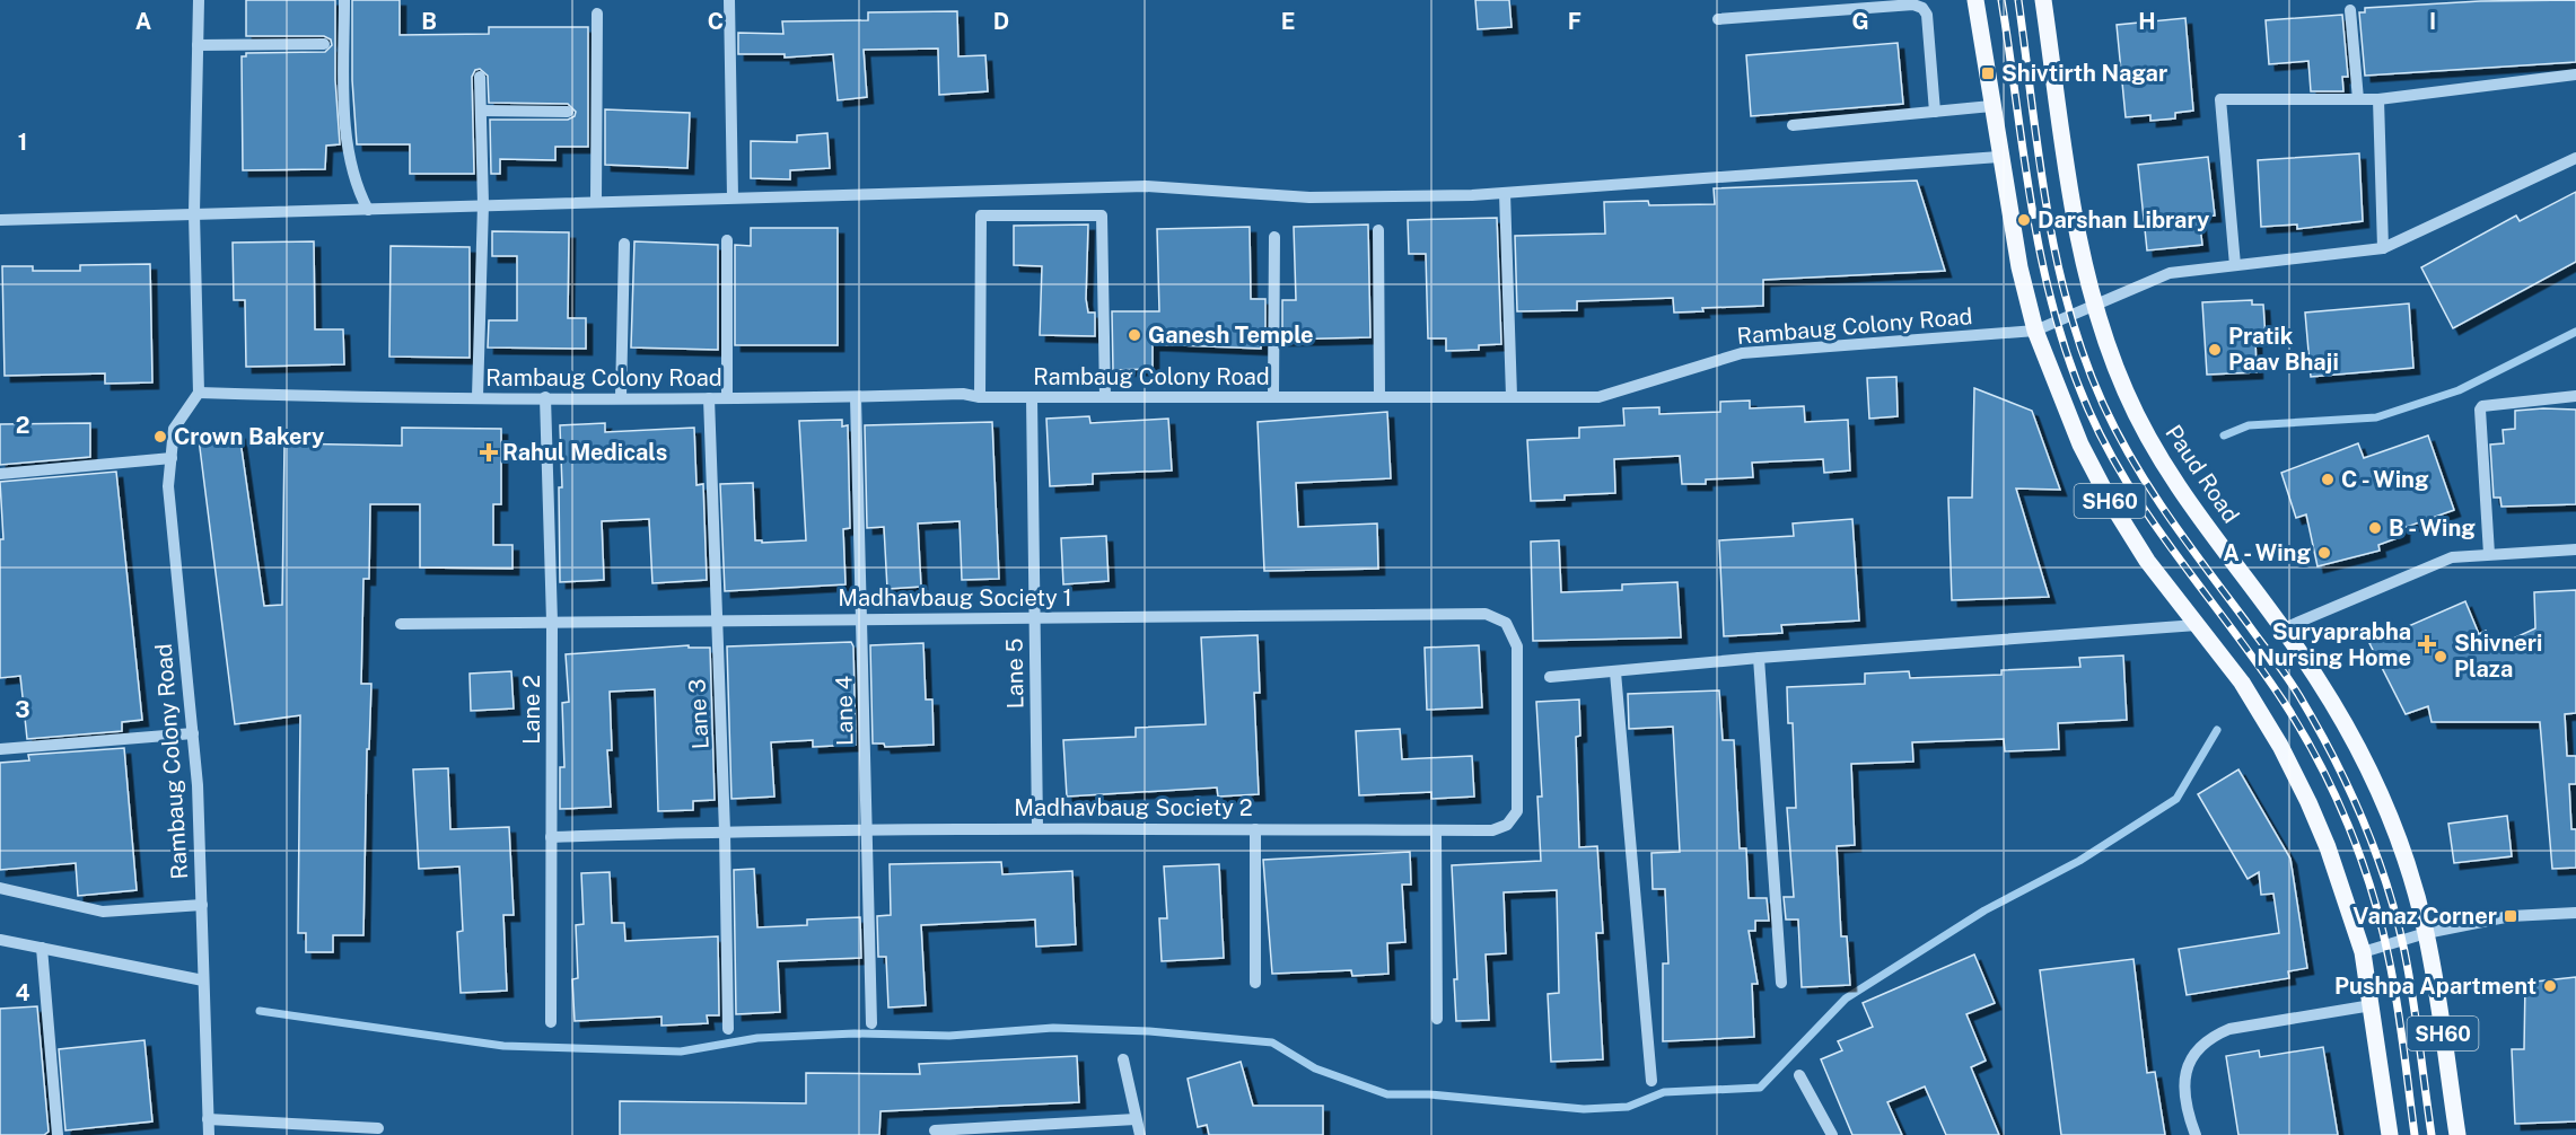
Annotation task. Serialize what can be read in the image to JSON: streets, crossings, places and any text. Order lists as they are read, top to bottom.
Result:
{
  "streets": {
    "main road": ["Paud Road", "SH60"],
    "street": [
      "Rambaug Colony Road",
      "Madhavbaug Society 1",
      "Lane 5",
      "Lane 2",
      "Lane 4",
      "Lane 3",
      "Madhavbaug Society 2"
    ]
  },
  "crossings": [
    ["Rambaug Colony Road", "Paud Road"],
    ["Rambaug Colony Road", "SH60"],
    ["Rambaug Colony Road", "Lane 5"],
    ["Rambaug Colony Road", "Lane 2"],
    ["Rambaug Colony Road", "Lane 4"],
    ["Rambaug Colony Road", "Lane 3"],
    ["Madhavbaug Society 1", "Lane 5"],
    ["Madhavbaug Society 1", "Lane 2"],
    ["Madhavbaug Society 1", "Lane 4"],
    ["Madhavbaug Society 1", "Lane 3"],
    ["Madhavbaug Society 1", "Madhavbaug Society 2"],
    ["Lane 5", "Madhavbaug Society 2"],
    ["Lane 2", "Madhavbaug Society 2"],
    ["Lane 4", "Madhavbaug Society 2"],
    ["Lane 3", "Madhavbaug Society 2"]
  ],
  "places": {
    "transit": ["Shivtirth Nagar", "Vanaz Corner"],
    "other": [
      "Darshan Library",
      "Ganesh Temple",
      "Pratik Paav Bhaji",
      "Crown Bakery",
      "C - Wing",
      "B - Wing",
      "A - Wing",
      "Shivneri Plaza",
      "Pushpa Apartment"
    ],
    "health": ["Rahul Medicals", "Suryaprabha Nursing Home"]
  },
  "grid": {
    "columns": [
      "A",
      "B",
      "C",
      "D",
      "E",
      "F",
      "G",
      "H",
      "I"
    ],
    "rows": [
      "1",
      "2",
      "3",
      "4"
    ]
  }
}
